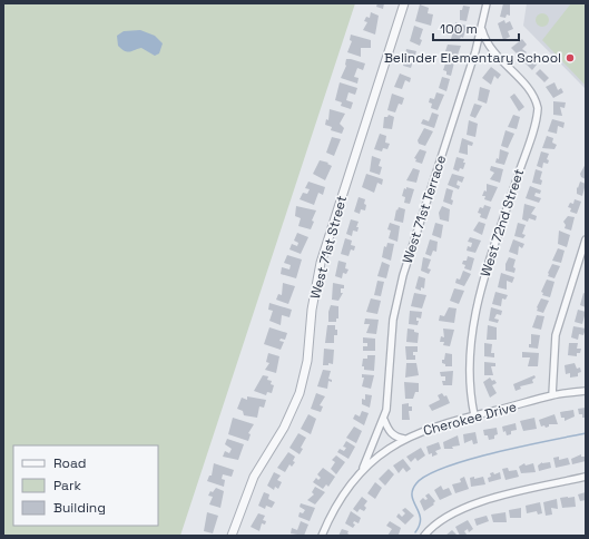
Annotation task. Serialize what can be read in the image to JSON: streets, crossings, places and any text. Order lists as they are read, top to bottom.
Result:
{
  "streets": {
    "street": [
      "West 71st Terrace",
      "West 72nd Street",
      "West 71st Street",
      "Cherokee Drive"
    ]
  },
  "crossings": [
    ["West 71st Terrace", "West 72nd Street"],
    ["West 71st Terrace", "Cherokee Drive"],
    ["West 72nd Street", "Cherokee Drive"]
  ],
  "places": ["Belinder Elementary School"],
  "legend": ["Road", "Park", "Building"],
  "scale_bar": "100 m"
}
